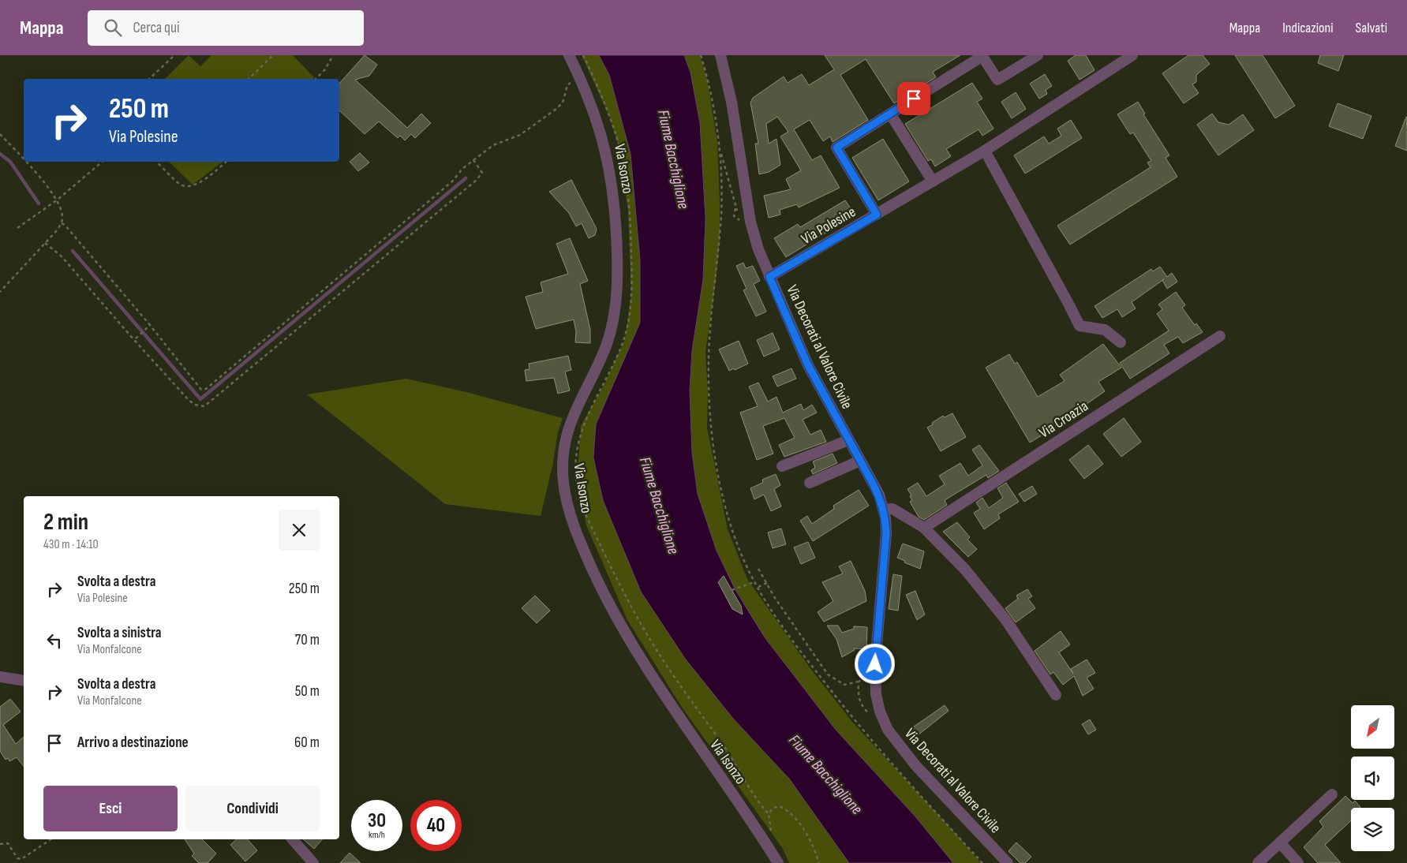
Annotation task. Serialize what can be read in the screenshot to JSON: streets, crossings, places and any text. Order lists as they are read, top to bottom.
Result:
{
  "streets": {
    "street": [
      "Via Isonzo",
      "Via Polesine",
      "Via Decorati al Valore Civile",
      "Via Croazia"
    ]
  },
  "crossings": [
    ["Via Polesine", "Via Decorati al Valore Civile"]
  ],
  "water": ["Fiume Bacchiglione"],
  "north": "bottom left",
  "page": {
    "header": "Mappa",
    "search": "Cerca qui",
    "nav": ["Mappa", "Indicazioni", "Salvati"],
    "turn": ["250 m", "Via Polesine"],
    "heading": ["2 min", "430 m · 14:10"],
    "list": [
      {
        "name": "Svolta a destra",
        "note": "Via Polesine",
        "value": "250 m"
      },
      {
        "name": "Svolta a sinistra",
        "note": "Via Monfalcone",
        "value": "70 m"
      },
      {
        "name": "Svolta a destra",
        "note": "Via Monfalcone",
        "value": "50 m"
      },
      {
        "name": "Arrivo a destinazione",
        "value": "60 m"
      }
    ],
    "buttons": ["Esci", "Condividi"],
    "speed": "30 km/h",
    "limit": "40"
  }
}
